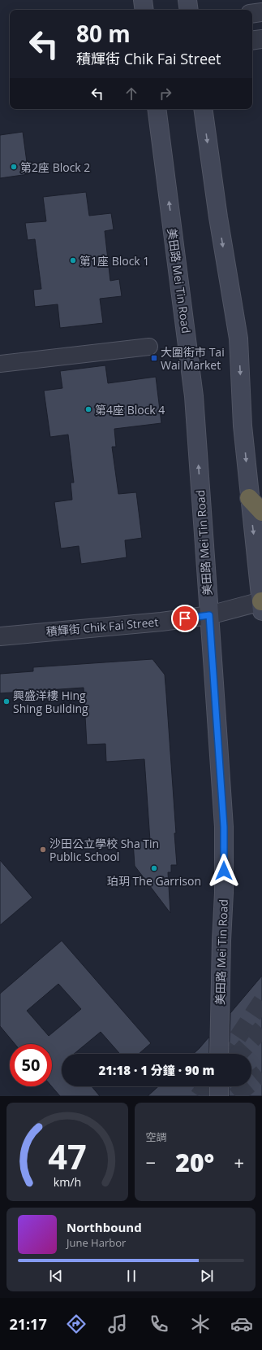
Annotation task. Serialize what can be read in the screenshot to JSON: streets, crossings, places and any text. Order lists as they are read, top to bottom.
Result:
{
  "streets": {
    "main road": ["美田路 Mei Tin Road"],
    "street": ["積輝街 Chik Fai Street"]
  },
  "crossings": [
    ["美田路 Mei Tin Road", "積輝街 Chik Fai Street"]
  ],
  "places": {
    "other": [
      "第2座 Block 2",
      "第1座 Block 1",
      "第4座 Block 4",
      "興盛洋樓 Hing Shing Building",
      "沙田公立學校 Sha Tin Public School",
      "珀玥 The Garrison"
    ],
    "transit": ["大圍街市 Tai Wai Market"]
  },
  "page": {
    "turn": ["80 m", "積輝街 Chik Fai Street"],
    "limit": "50",
    "trip": "21:18 · 1 分鐘 · 90 m",
    "tile": "空調",
    "heat": ["−", "20°", "+"],
    "song": ["Northbound", "June Harbor"],
    "tabs": "21:17",
    "gauge": ["47", "km/h"]
  }
}
